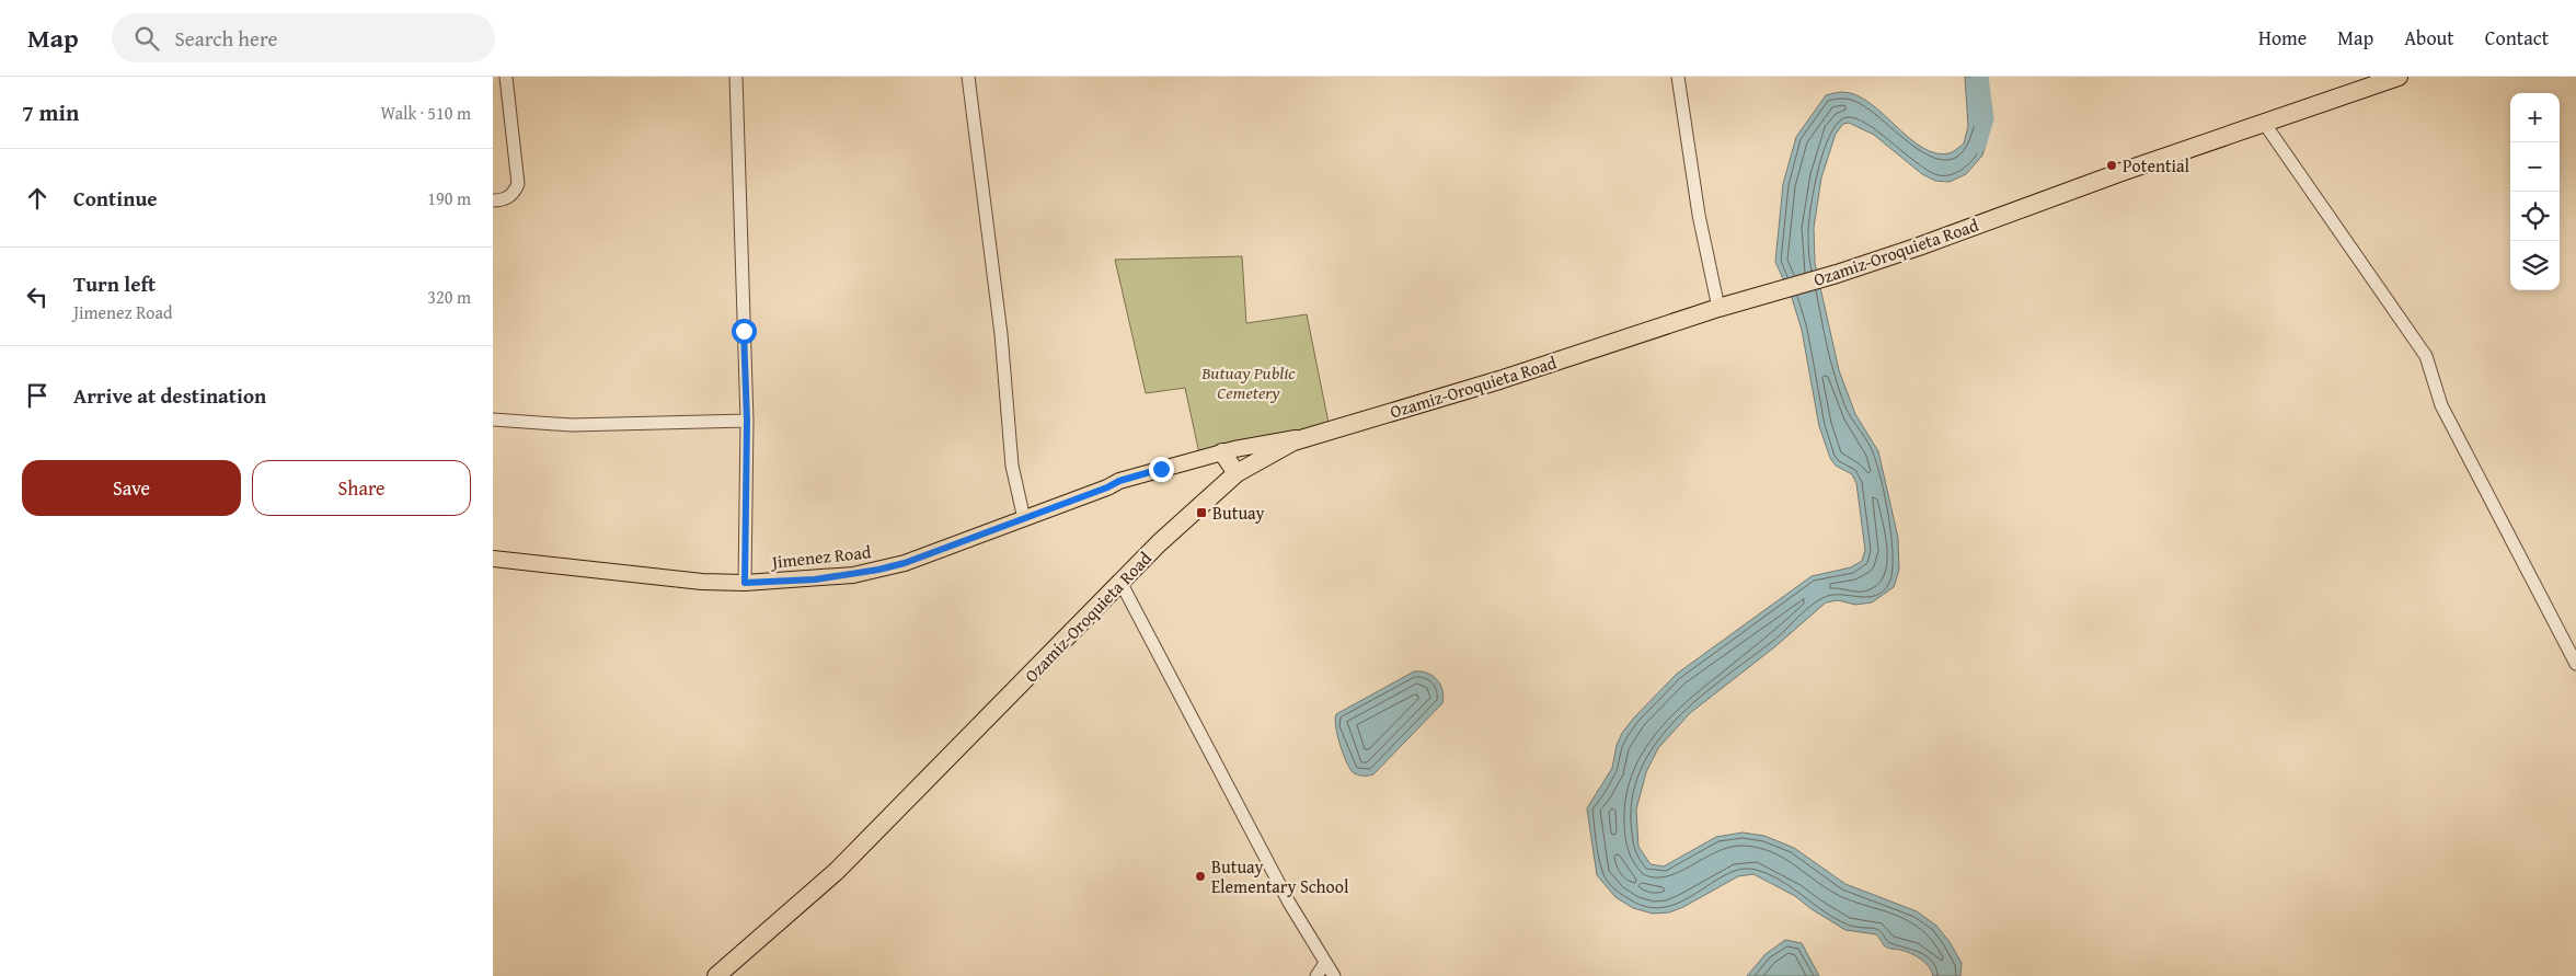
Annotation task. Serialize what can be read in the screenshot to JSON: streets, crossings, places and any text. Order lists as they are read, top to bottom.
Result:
{
  "streets": {
    "highway": ["Ozamiz-Oroquieta Road"],
    "main road": ["Jimenez Road"]
  },
  "crossings": [
    ["Ozamiz-Oroquieta Road", "Jimenez Road"]
  ],
  "parks": ["Butuay Public Cemetery"],
  "places": {
    "other": ["Potential", "Butuay Elementary School"],
    "transit": ["Butuay"]
  },
  "page": {
    "header": "Map",
    "search": "Search here",
    "nav": [
      "Home",
      "Map",
      "About",
      "Contact"
    ],
    "heading": ["7 min", "Walk · 510 m"],
    "map_buttons": ["+", "−"],
    "list": [
      ["Continue", "190 m"],
      ["Turn left", "Jimenez Road", "320 m"],
      "Arrive at destination"
    ],
    "buttons": ["Save", "Share"]
  }
}
